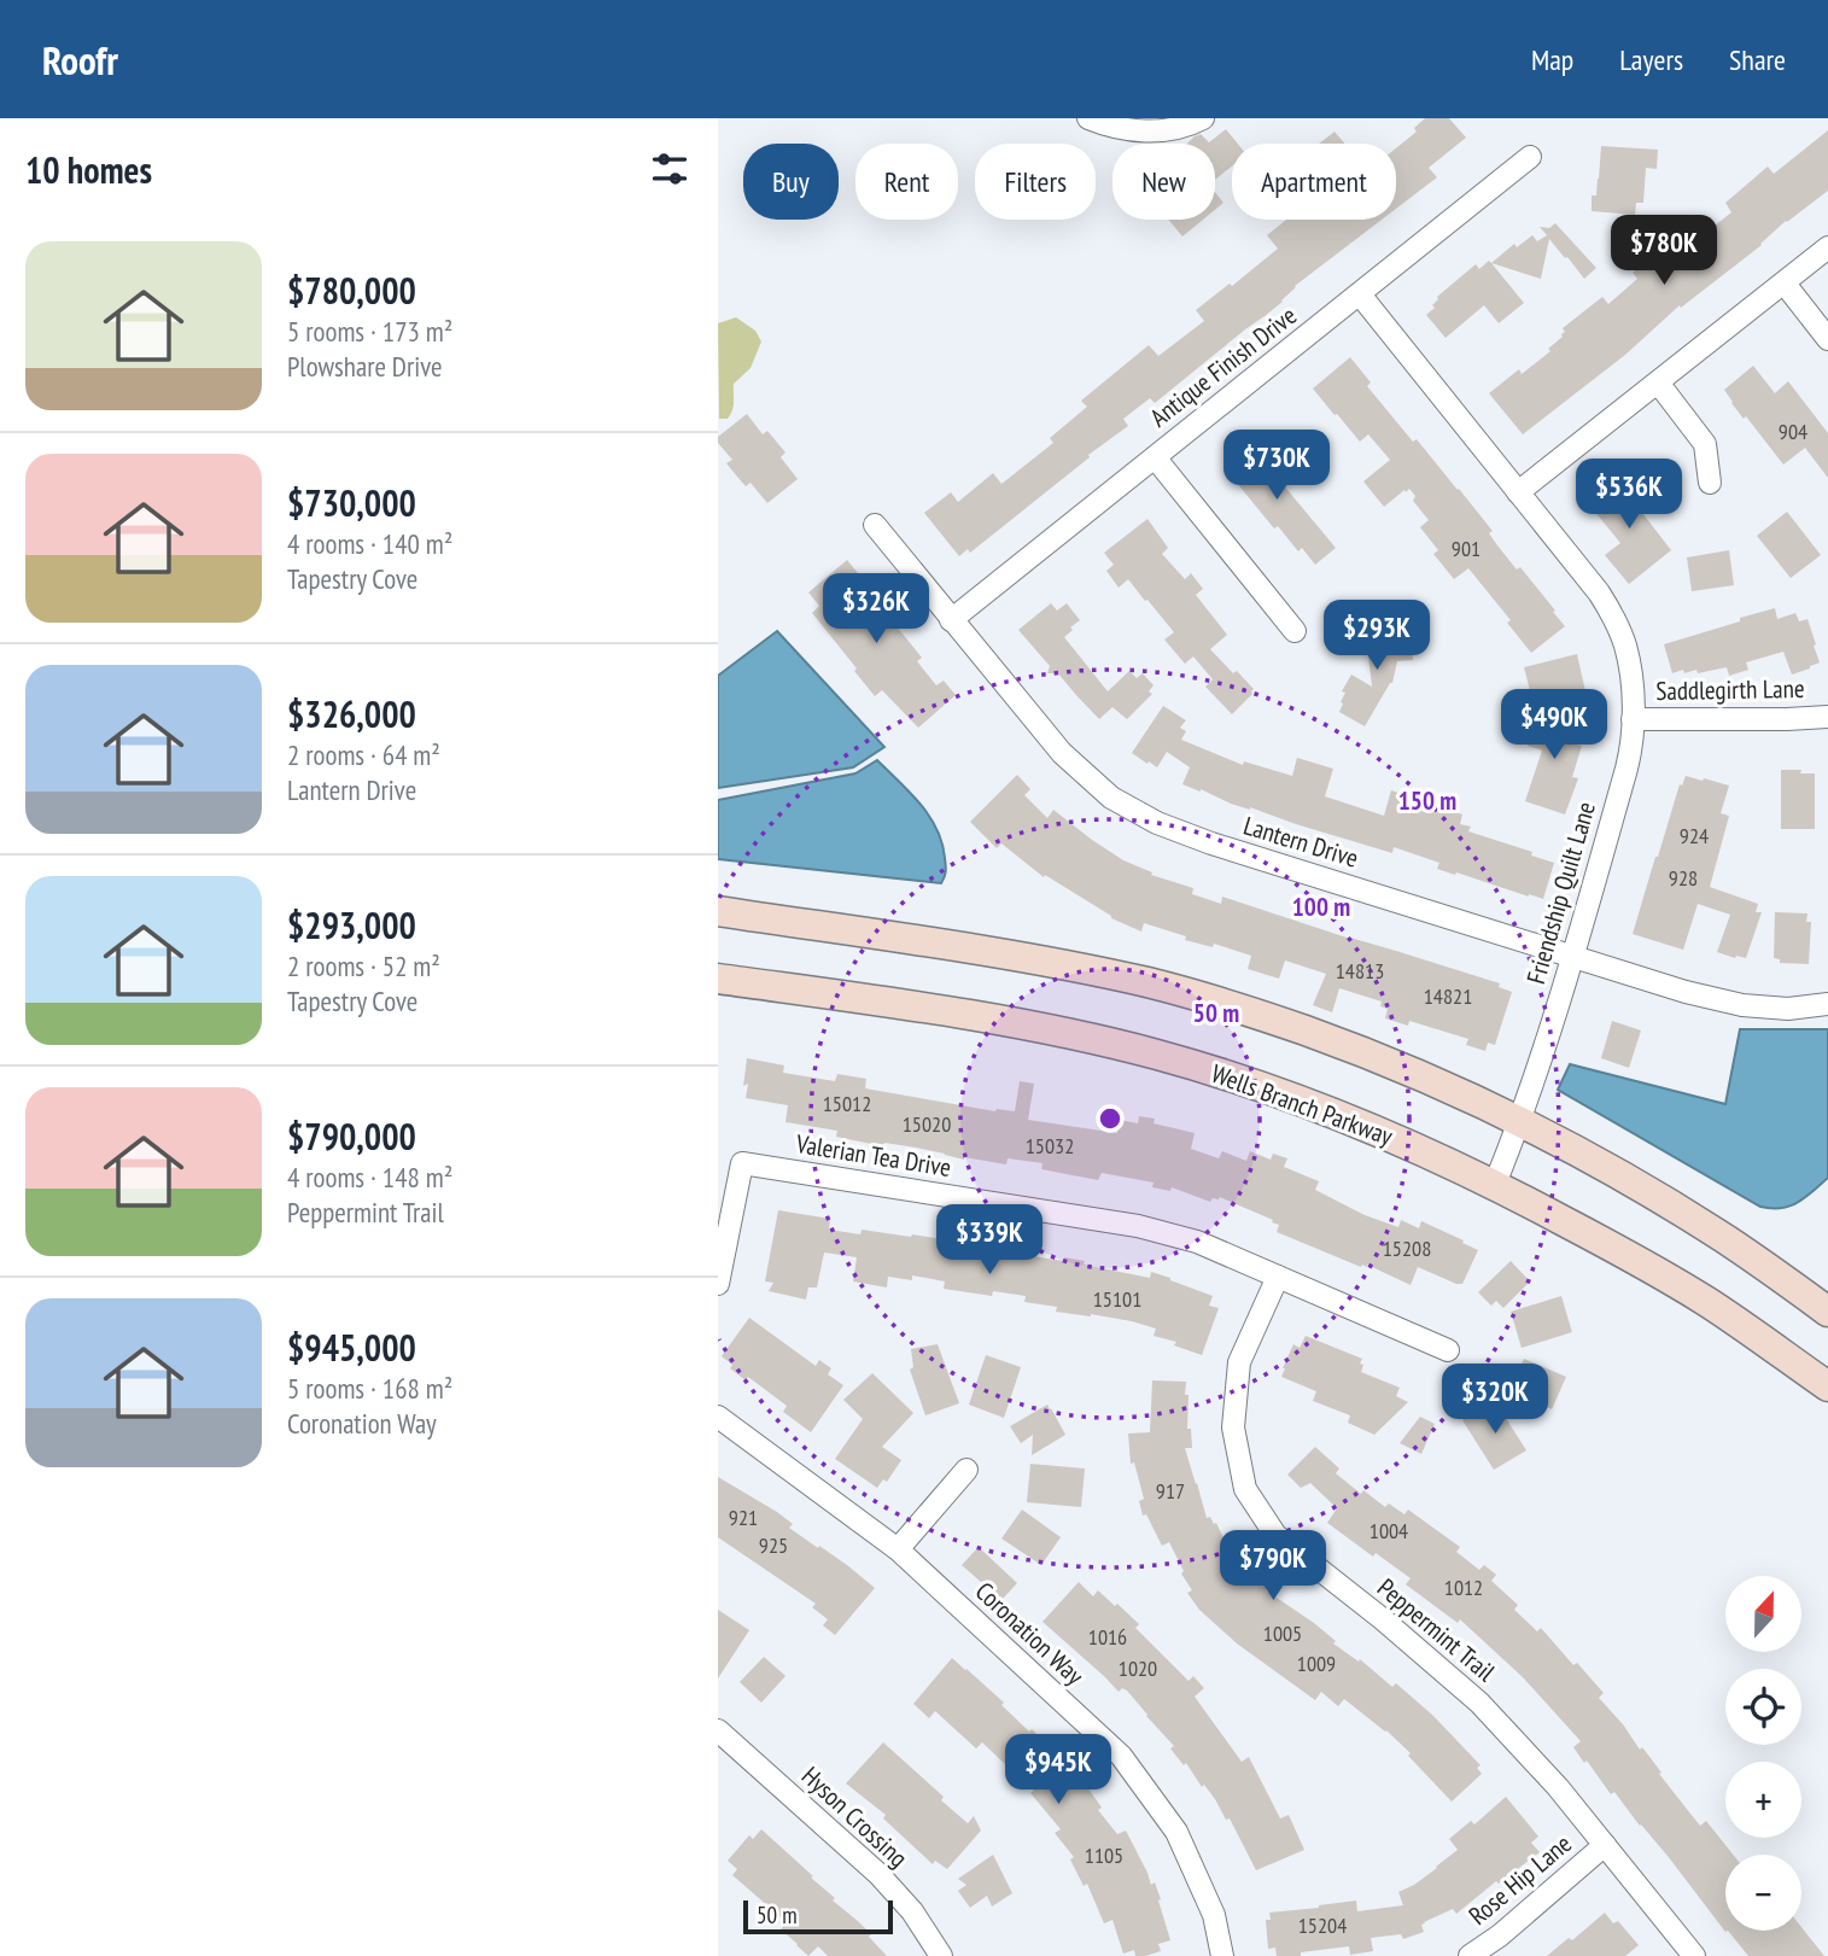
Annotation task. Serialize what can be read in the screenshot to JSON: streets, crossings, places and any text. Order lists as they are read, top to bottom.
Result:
{
  "streets": {
    "main road": ["Wells Branch Parkway"],
    "street": [
      "Antique Finish Drive",
      "Saddlegirth Lane",
      "Lantern Drive",
      "Friendship Quilt Lane",
      "Valerian Tea Drive",
      "Peppermint Trail",
      "Coronation Way",
      "Hyson Crossing",
      "Rose Hip Lane"
    ]
  },
  "crossings": [
    ["Antique Finish Drive", "Lantern Drive"],
    ["Antique Finish Drive", "Friendship Quilt Lane"],
    ["Saddlegirth Lane", "Friendship Quilt Lane"],
    ["Lantern Drive", "Friendship Quilt Lane"],
    ["Friendship Quilt Lane", "Wells Branch Parkway"],
    ["Valerian Tea Drive", "Peppermint Trail"],
    ["Peppermint Trail", "Rose Hip Lane"]
  ],
  "house_numbers": [
    "904",
    "901",
    "924",
    "928",
    "14813",
    "14821",
    "15012",
    "15020",
    "15032",
    "15208",
    "15101",
    "917",
    "921",
    "1004",
    "925",
    "1012",
    "1005",
    "1016",
    "1009",
    "1020",
    "1105",
    "15204"
  ],
  "scale_bar": "50 m",
  "north": "top",
  "page": {
    "header": "Roofr",
    "nav": ["Map", "Layers", "Share"],
    "heading": "10 homes",
    "chip": [
      "Buy",
      "Rent",
      "Filters",
      "New",
      "Apartment"
    ],
    "price": [
      "$780K",
      "$730K",
      "$536K",
      "$326K",
      "$293K",
      "$490K",
      "$339K",
      "$320K",
      "$790K",
      "$945K"
    ],
    "list": [
      {
        "name": "$780,000",
        "note": "5 rooms · 173 m² · Plowshare Drive"
      },
      {
        "name": "$730,000",
        "note": "4 rooms · 140 m² · Tapestry Cove"
      },
      {
        "name": "$326,000",
        "note": "2 rooms · 64 m² · Lantern Drive"
      },
      {
        "name": "$293,000",
        "note": "2 rooms · 52 m² · Tapestry Cove"
      },
      {
        "name": "$790,000",
        "note": "4 rooms · 148 m² · Peppermint Trail"
      },
      {
        "name": "$945,000",
        "note": "5 rooms · 168 m² · Coronation Way"
      }
    ],
    "map_buttons": ["+", "−"],
    "scale": "50 m"
  },
  "rings": ["150 m", "100 m", "50 m"]
}
